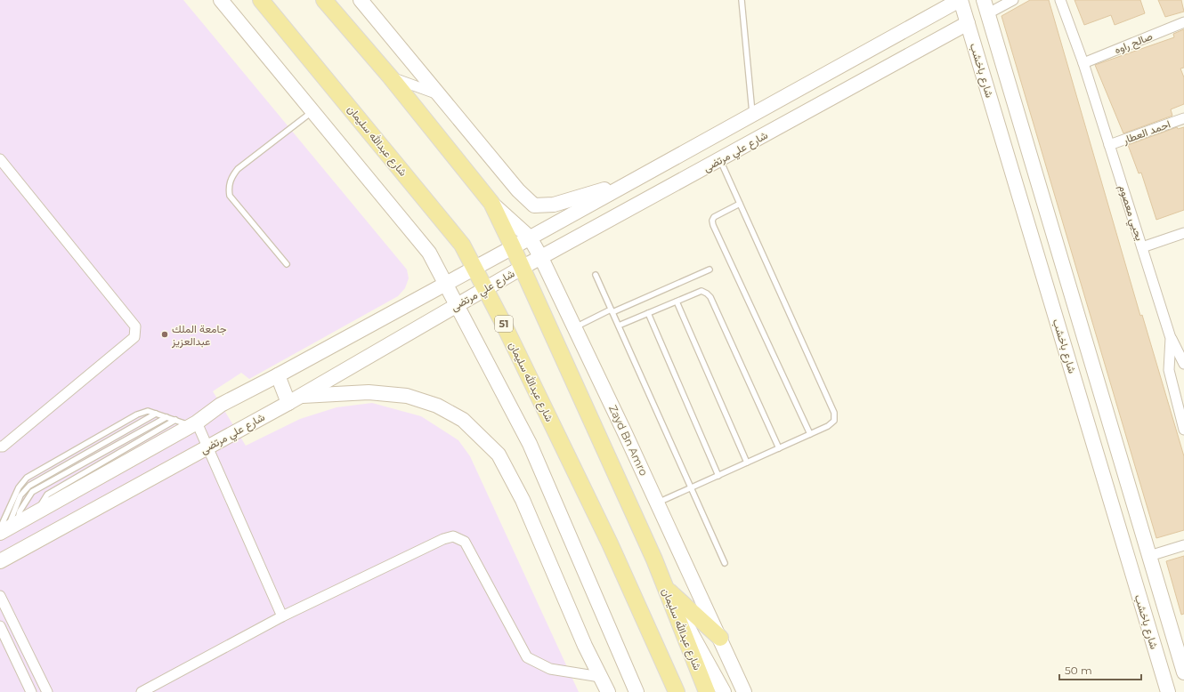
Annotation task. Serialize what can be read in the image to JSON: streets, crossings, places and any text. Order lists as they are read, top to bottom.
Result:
{
  "streets": {
    "main road": [
      "شارع باخشب",
      "شارع عبدالله سليمان",
      "شارع علي مرتضى",
      "51",
      "Zayd Bn Amro"
    ],
    "street": ["صالح راوه", "احمد العطار", "يحيي معصوم"]
  },
  "crossings": [
    ["صالح راوه", "يحيي معصوم"],
    ["شارع باخشب", "شارع علي مرتضى"],
    ["احمد العطار", "يحيي معصوم"],
    ["شارع عبدالله سليمان", "شارع علي مرتضى"],
    ["شارع عبدالله سليمان", "Zayd Bn Amro"],
    ["شارع علي مرتضى", "Zayd Bn Amro"]
  ],
  "places": ["جامعة الملك عبدالعزيز"],
  "scale_bar": "50 m"
}
